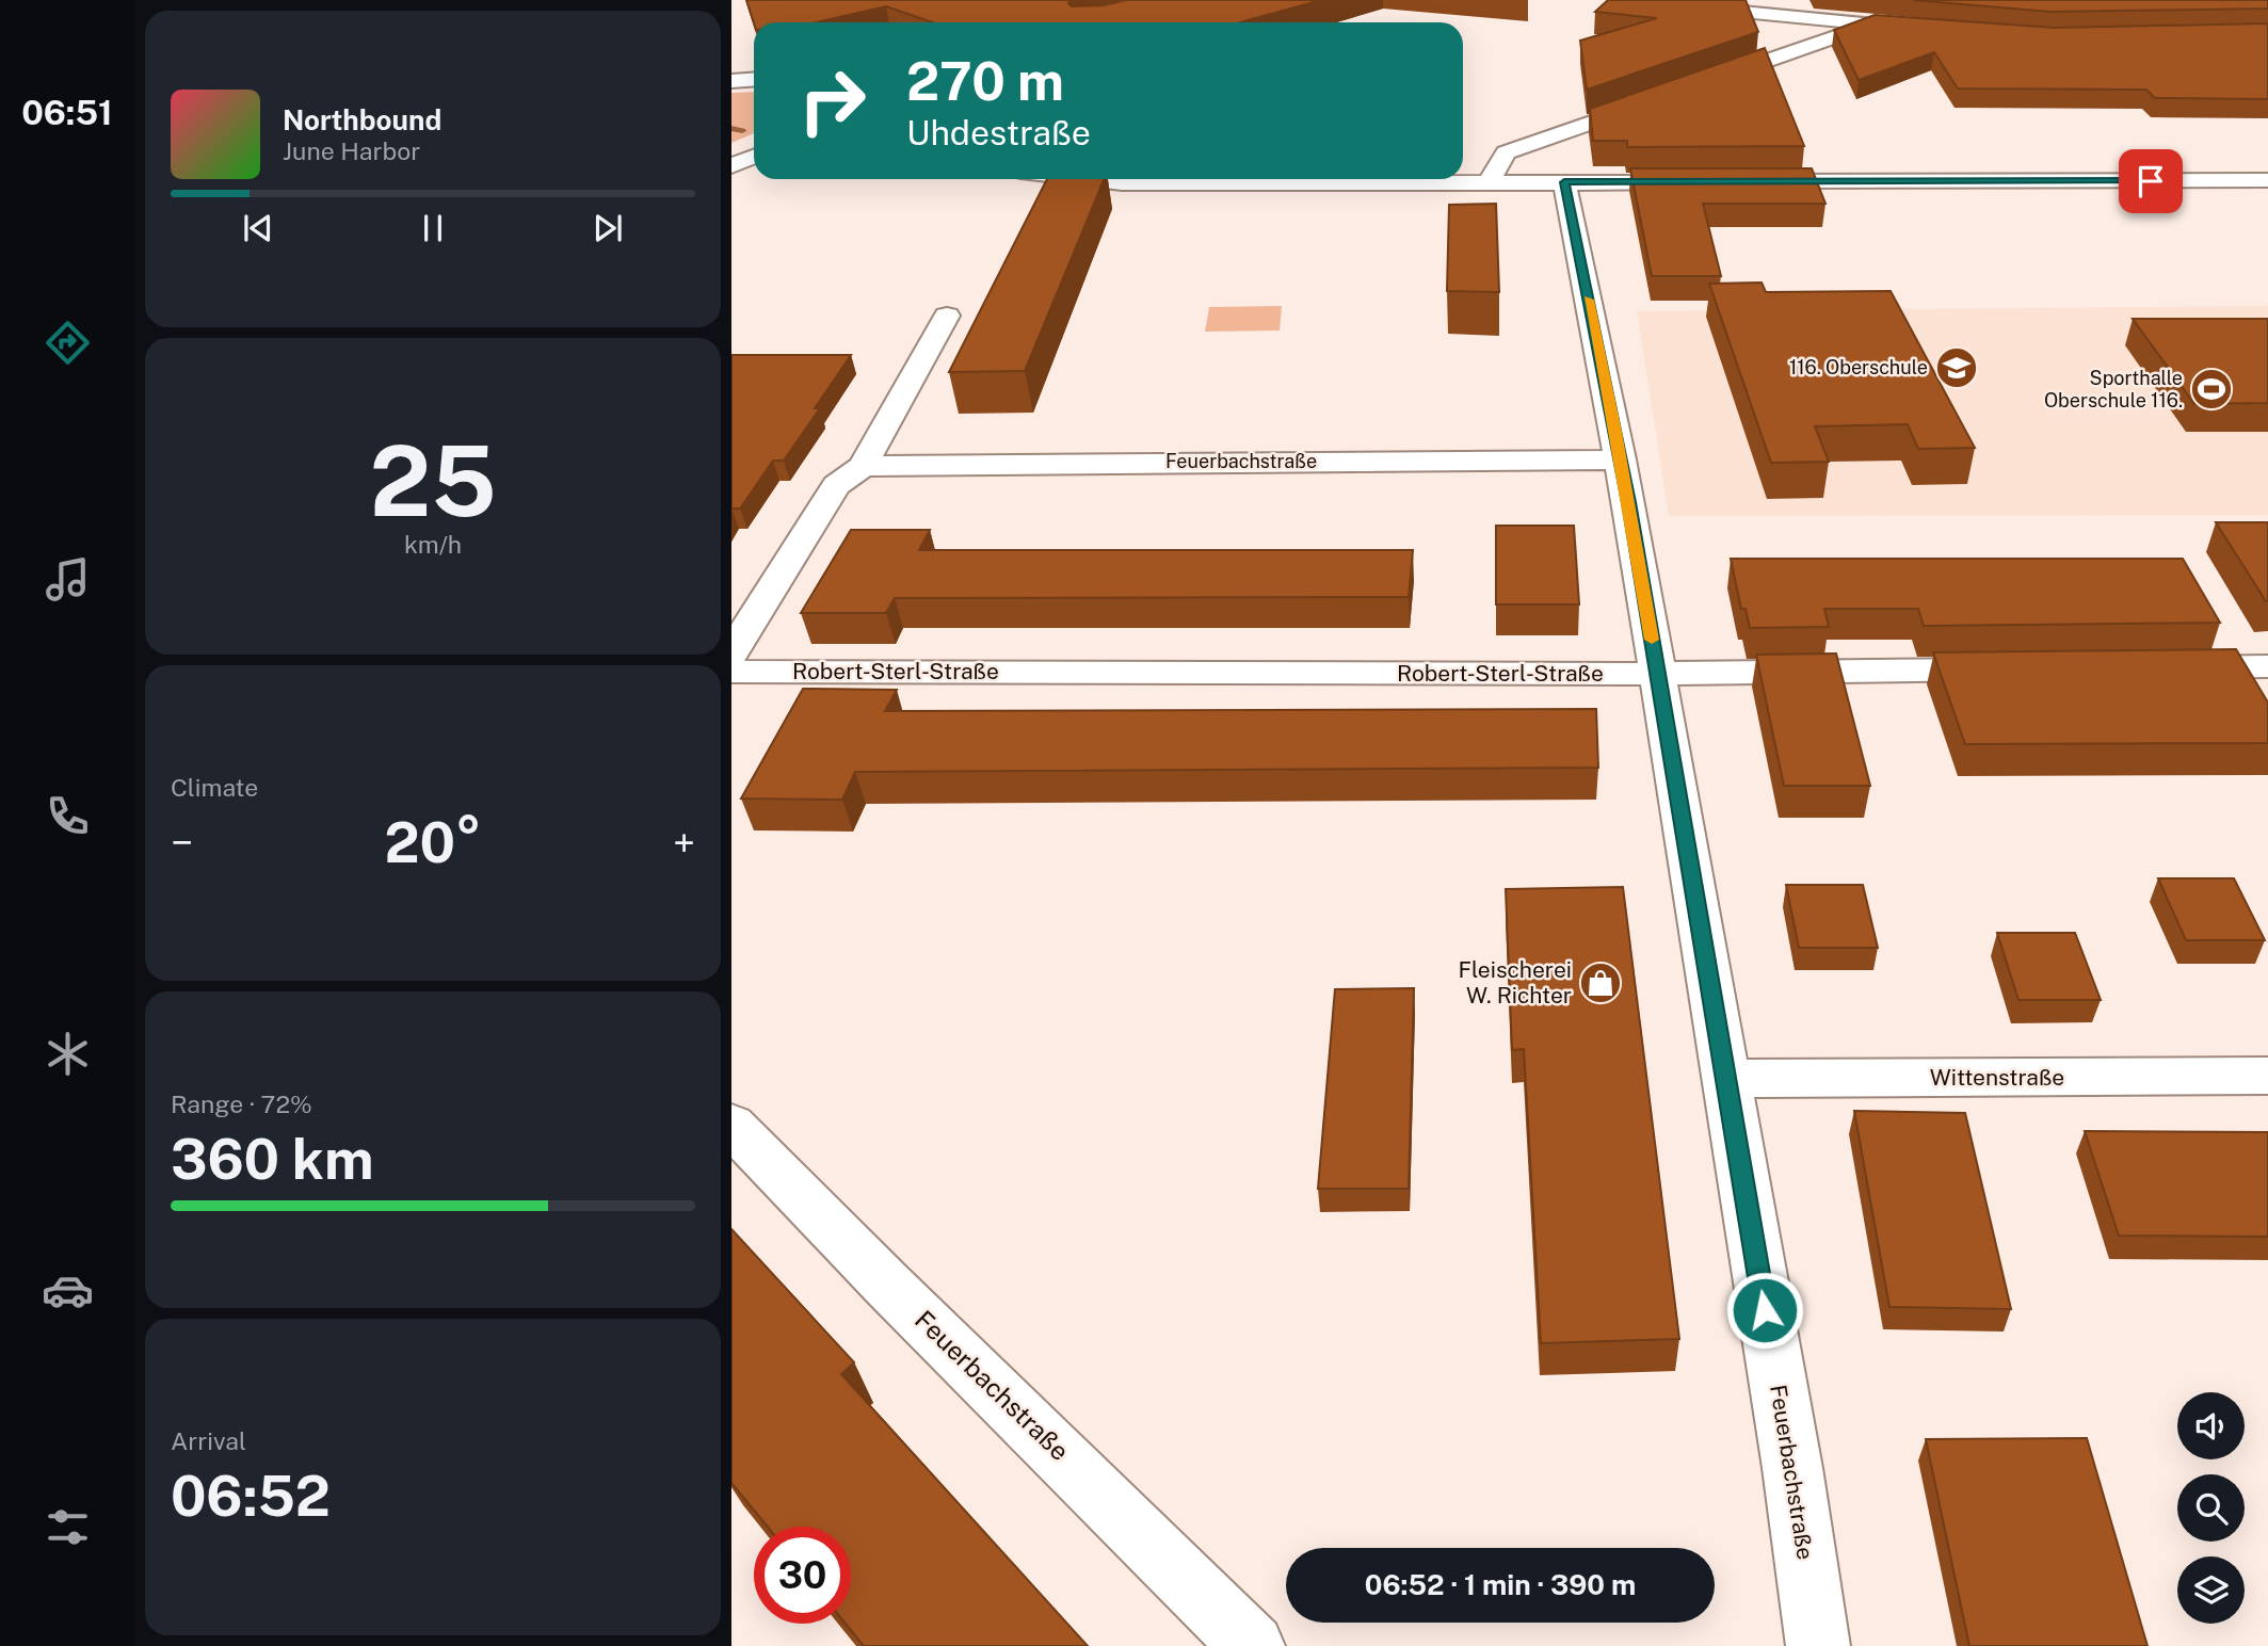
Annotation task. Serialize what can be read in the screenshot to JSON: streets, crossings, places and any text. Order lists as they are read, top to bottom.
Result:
{
  "streets": {
    "street": ["Feuerbachstraße", "Robert-Sterl-Straße", "Wittenstraße"]
  },
  "crossings": [
    ["Feuerbachstraße", "Robert-Sterl-Straße"],
    ["Feuerbachstraße", "Wittenstraße"]
  ],
  "places": {
    "school or university": ["116. Oberschule"],
    "sports": ["Sporthalle Oberschule 116."],
    "shop": ["Fleischerei W. Richter"]
  },
  "page": {
    "tabs": "06:51",
    "turn": ["270 m", "Uhdestraße"],
    "song": ["Northbound", "June Harbor"],
    "tile": [
      ["25", "km/h"],
      "Climate",
      ["Range · 72%", "360 km"],
      ["Arrival", "06:52"]
    ],
    "heat": ["−", "20°", "+"],
    "limit": "30",
    "trip": "06:52 · 1 min · 390 m"
  }
}
